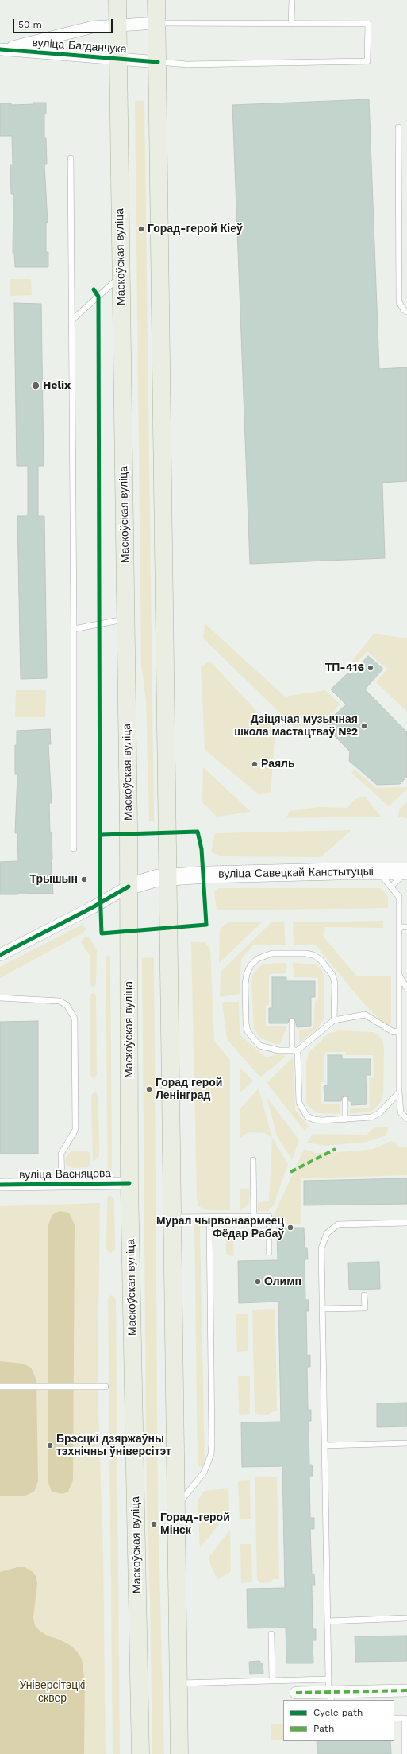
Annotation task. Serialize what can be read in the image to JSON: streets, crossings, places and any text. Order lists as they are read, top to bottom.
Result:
{
  "streets": {
    "main road": ["Маскоўская вуліца", "вуліца Савецкай Канстытуцыі"],
    "street": ["вуліца Багданчука", "вуліца Васняцова"]
  },
  "crossings": [
    ["вуліца Багданчука", "Маскоўская вуліца"],
    ["Маскоўская вуліца", "вуліца Савецкай Канстытуцыі"],
    ["Маскоўская вуліца", "вуліца Васняцова"]
  ],
  "parks": ["Універсітэцкі сквер"],
  "places": [
    "Горад-герой Кіеў",
    "Helix",
    "ТП-416",
    "Дзіцячая музычная школа мастацтваў №2",
    "Раяль",
    "Трышын",
    "Горад герой Ленінград",
    "Мурал чырвонаармеец Фёдар Рабаў",
    "Олимп",
    "Брэсцкі дзяржаўны тэхнічны ўніверсітэт",
    "Горад-герой Мінск"
  ],
  "legend": ["Cycle path", "Path"],
  "scale_bar": "50 m"
}
